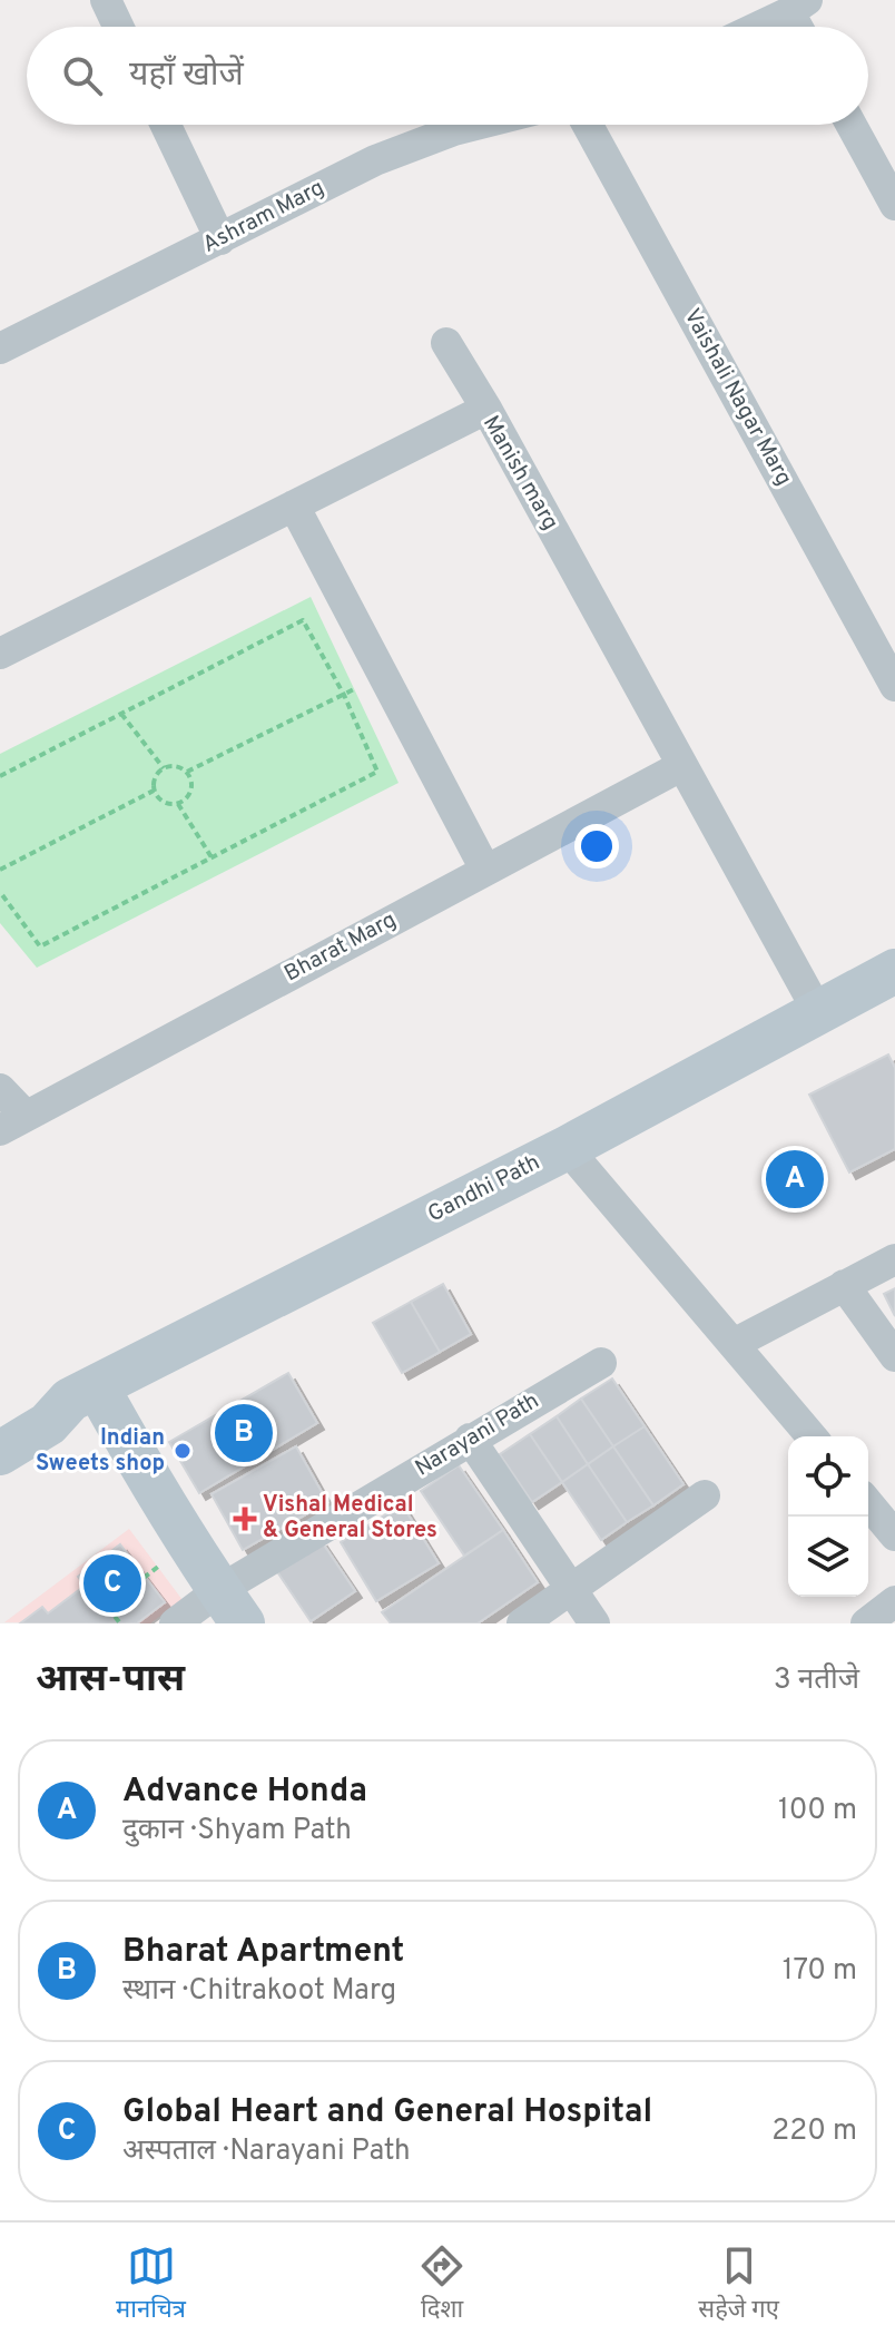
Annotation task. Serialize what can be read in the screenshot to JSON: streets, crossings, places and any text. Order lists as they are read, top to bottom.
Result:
{
  "streets": {
    "street": [
      "Ashram Marg",
      "Vaishali Nagar Marg",
      "Manish marg",
      "Bharat Marg",
      "Gandhi Path",
      "Narayani Path"
    ]
  },
  "crossings": [
    ["Manish marg", "Bharat Marg"],
    ["Manish marg", "Gandhi Path"]
  ],
  "places": {
    "other": ["Indian Sweets shop"],
    "health": ["Vishal Medical & General Stores"]
  },
  "page": {
    "search": "यहाँ खोजें",
    "pins": ["A", "B", "C"],
    "heading": ["आस-पास", "3 नतीजे"],
    "list": [
      {
        "mark": "A",
        "name": "Advance Honda",
        "note": "दुकान · Shyam Path",
        "value": "100 m"
      },
      {
        "mark": "B",
        "name": "Bharat Apartment",
        "note": "स्थान · Chitrakoot Marg",
        "value": "170 m"
      },
      {
        "mark": "C",
        "name": "Global Heart and General Hospital",
        "note": "अस्पताल · Narayani Path",
        "value": "220 m"
      }
    ],
    "nav": ["मानचित्र", "दिशा", "सहेजे गए"]
  }
}
